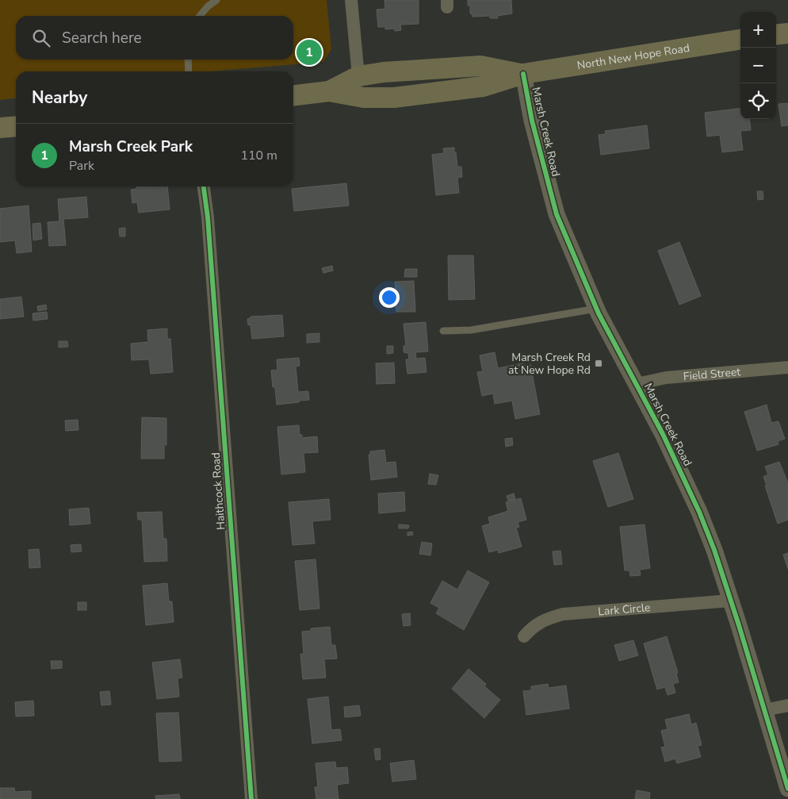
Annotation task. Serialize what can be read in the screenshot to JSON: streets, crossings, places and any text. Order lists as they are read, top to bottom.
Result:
{
  "streets": {
    "main road": ["North New Hope Road"],
    "street": [
      "Marsh Creek Road",
      "Field Street",
      "Haithcock Road",
      "Lark Circle"
    ]
  },
  "crossings": [
    ["North New Hope Road", "Marsh Creek Road"],
    ["Marsh Creek Road", "Field Street"],
    ["Marsh Creek Road", "Lark Circle"]
  ],
  "places": {
    "transit": ["Marsh Creek Rd at New Hope Rd"]
  },
  "page": {
    "map_buttons": ["+", "−"],
    "search": "Search here",
    "pins": "1",
    "heading": "Nearby",
    "list": [
      {
        "mark": "1",
        "name": "Marsh Creek Park",
        "note": "Park",
        "value": "110 m"
      }
    ]
  }
}
